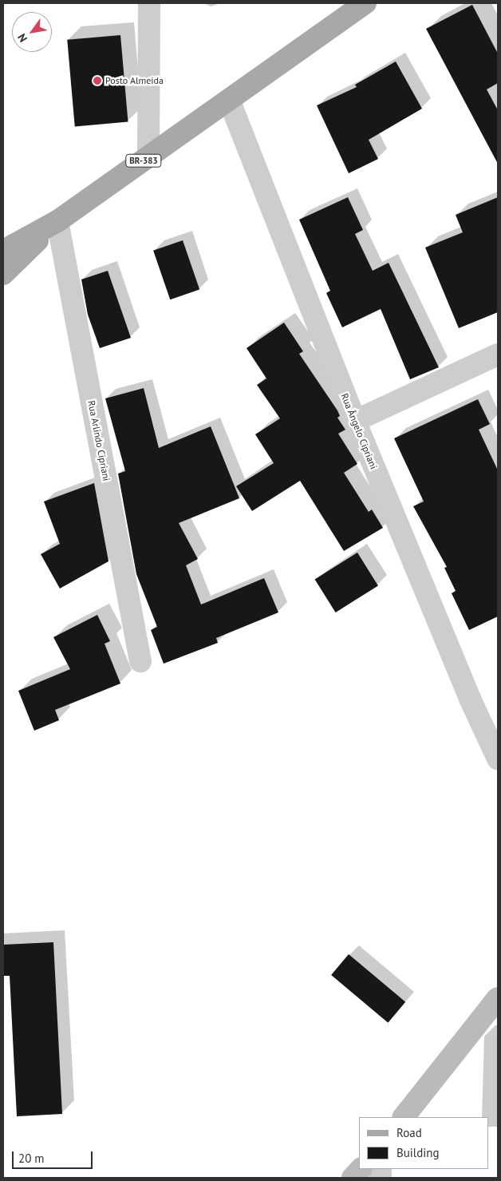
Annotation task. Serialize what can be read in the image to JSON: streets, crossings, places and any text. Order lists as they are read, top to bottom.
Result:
{
  "streets": {
    "main road": ["BR-383"],
    "street": ["Rua Ângelo Cipriani", "Rua Arlindo Cipriani"]
  },
  "crossings": [
    ["BR-383", "Rua Ângelo Cipriani"],
    ["BR-383", "Rua Arlindo Cipriani"]
  ],
  "places": ["Posto Almeida"],
  "legend": ["Road", "Building"],
  "scale_bar": "20 m",
  "north": "bottom left"
}
